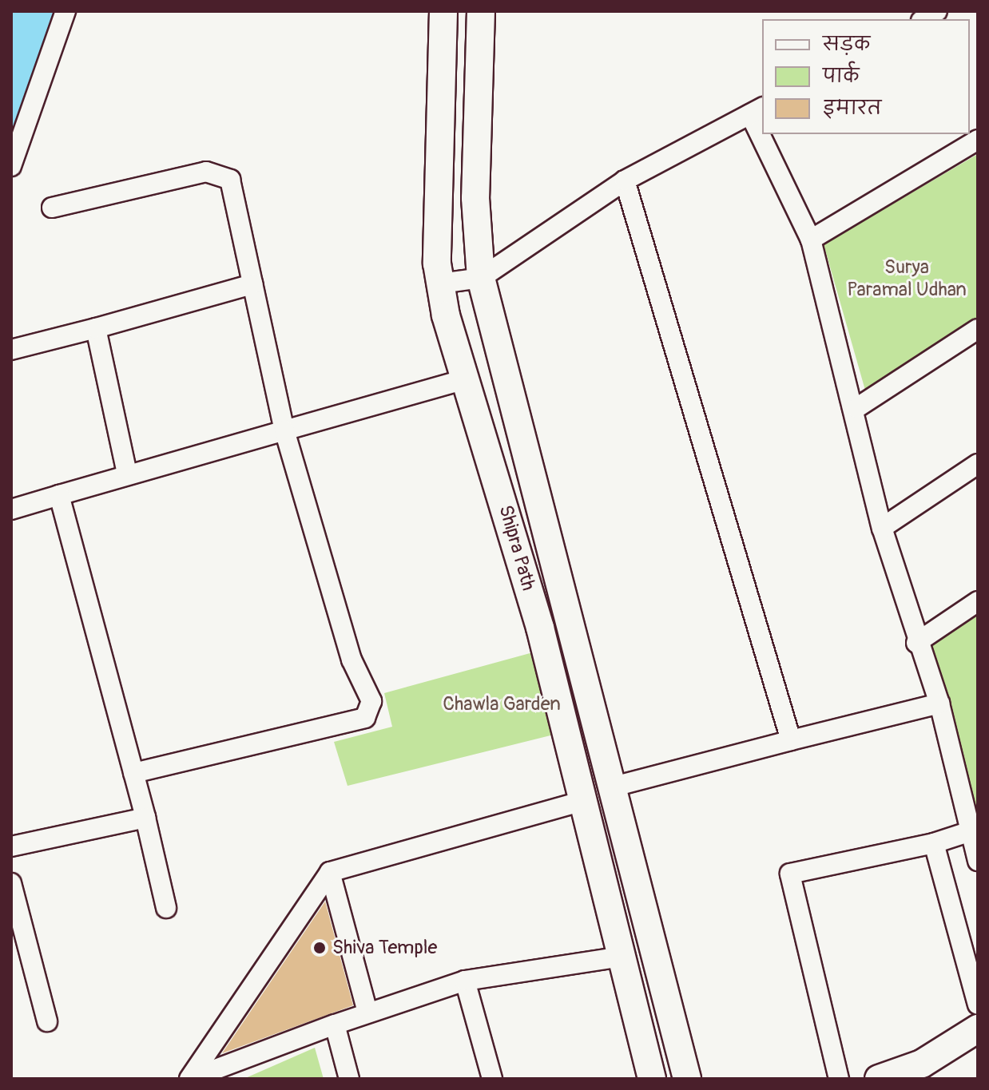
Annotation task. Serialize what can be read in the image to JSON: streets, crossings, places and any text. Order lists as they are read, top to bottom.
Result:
{
  "streets": {
    "street": ["Shipra Path"]
  },
  "parks": ["Surya Paramal Udhan", "Chawla Garden"],
  "places": ["Shiva Temple"],
  "legend": ["सड़क", "पार्क", "इमारत"]
}
